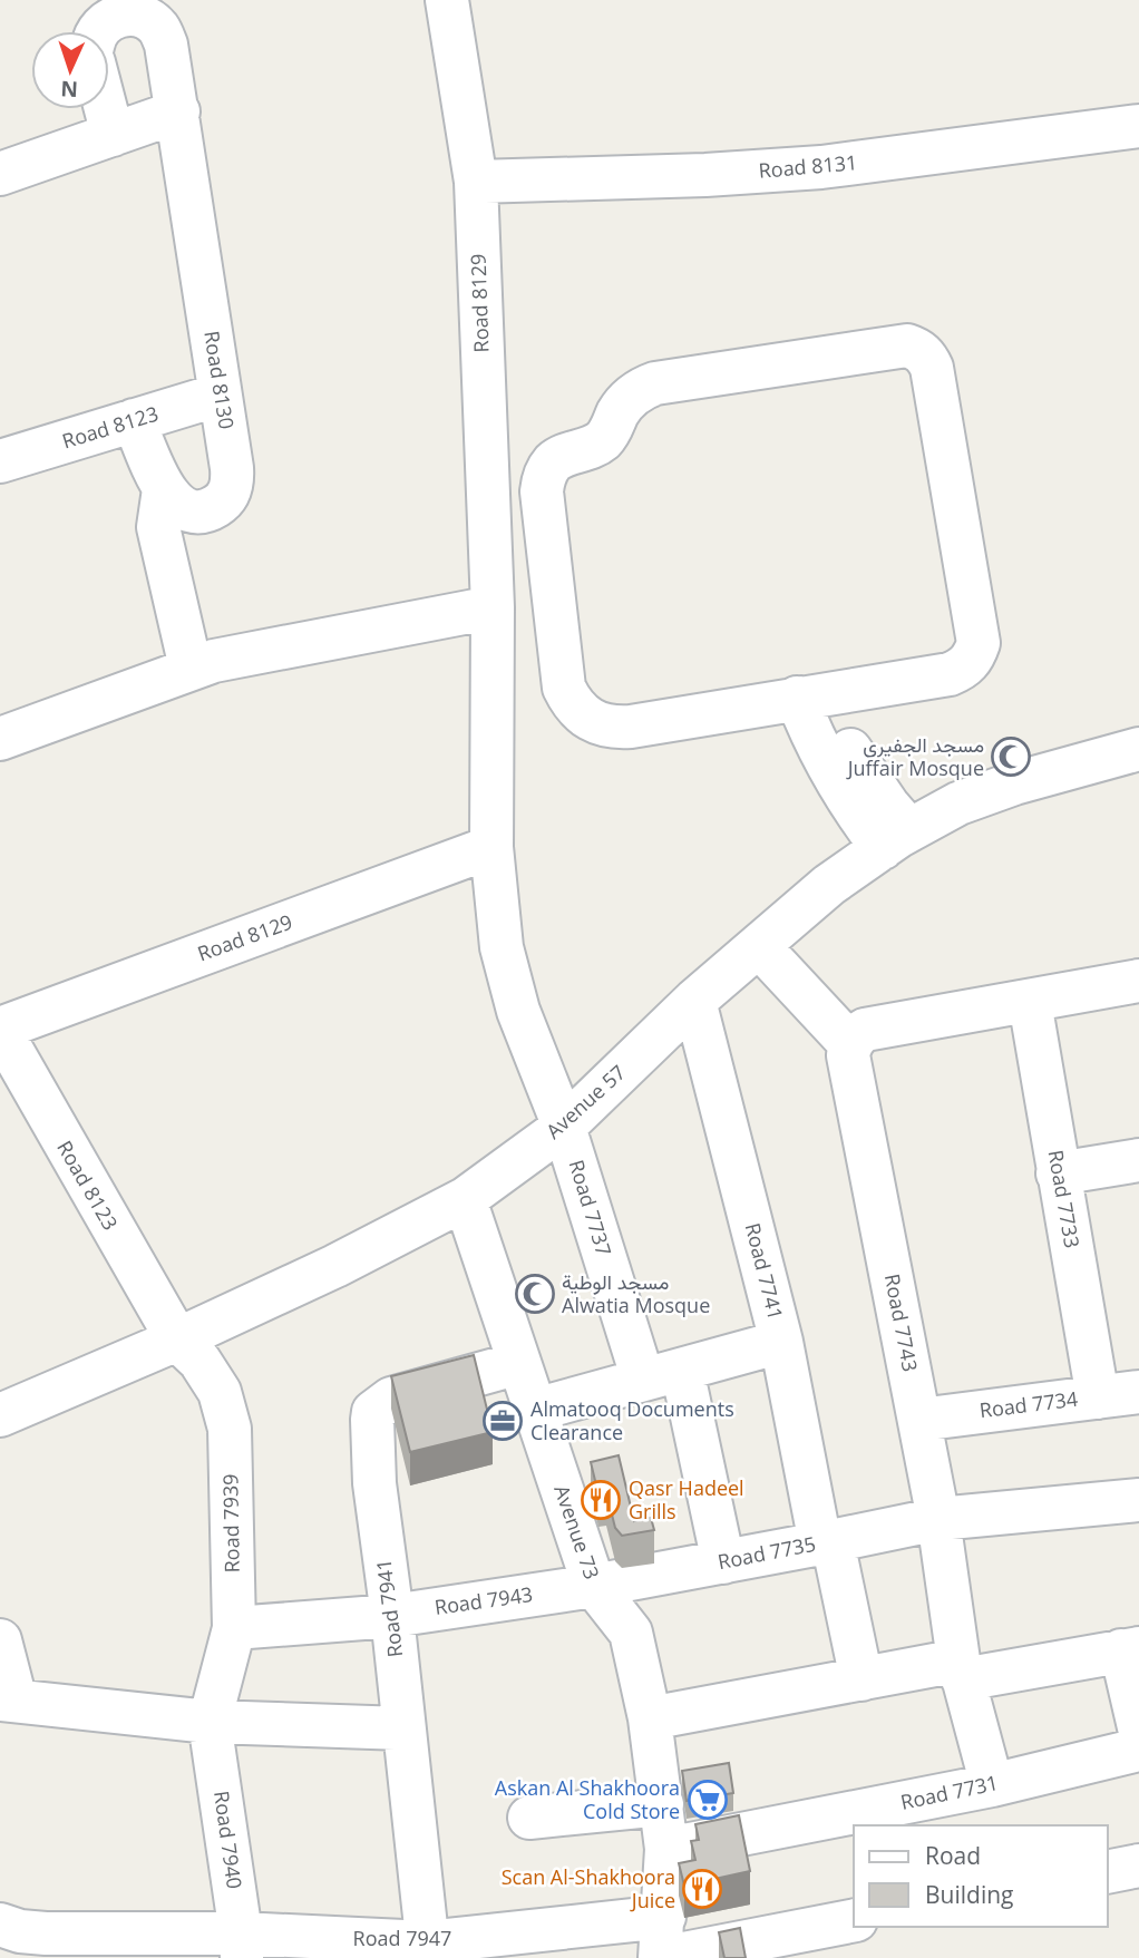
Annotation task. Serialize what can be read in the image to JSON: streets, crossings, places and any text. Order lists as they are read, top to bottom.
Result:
{
  "streets": {
    "street": [
      "Road 8131",
      "Road 8129",
      "Road 8130",
      "Road 8123",
      "Avenue 57",
      "Road 7733",
      "Road 7737",
      "Road 7741",
      "Road 7743",
      "Road 7734",
      "Road 7939",
      "Avenue 73",
      "Road 7735",
      "Road 7943",
      "Road 7941",
      "Road 7731",
      "Road 7940",
      "Road 7947"
    ]
  },
  "crossings": [
    ["Road 8131", "Road 8129"],
    ["Road 8129", "Road 8123"],
    ["Road 8129", "Avenue 57"],
    ["Road 8129", "Road 7737"],
    ["Road 8130", "Road 8123"],
    ["Road 8123", "Avenue 57"],
    ["Road 8123", "Road 7939"],
    ["Avenue 57", "Road 7737"],
    ["Avenue 57", "Road 7741"],
    ["Avenue 57", "Road 7939"],
    ["Avenue 57", "Avenue 73"],
    ["Road 7733", "Road 7734"],
    ["Road 7737", "Road 7735"],
    ["Road 7741", "Road 7735"],
    ["Road 7743", "Road 7734"],
    ["Road 7743", "Road 7735"],
    ["Road 7743", "Road 7731"],
    ["Road 7939", "Road 7943"],
    ["Road 7939", "Road 7940"],
    ["Avenue 73", "Road 7735"],
    ["Avenue 73", "Road 7943"],
    ["Avenue 73", "Road 7941"],
    ["Avenue 73", "Road 7731"],
    ["Avenue 73", "Road 7947"],
    ["Road 7735", "Road 7943"],
    ["Road 7943", "Road 7941"],
    ["Road 7941", "Road 7947"],
    ["Road 7940", "Road 7947"]
  ],
  "places": {
    "mosque": ["مسجد الجفيري Juffair Mosque", "مسجد الوطية Alwatia Mosque"],
    "office": ["Almatooq Documents Clearance"],
    "restaurant": ["Qasr Hadeel Grills", "Scan Al-Shakhoora Juice"],
    "supermarket": ["Askan Al Shakhoora Cold Store"]
  },
  "legend": ["Road", "Building"],
  "north": "bottom"
}
